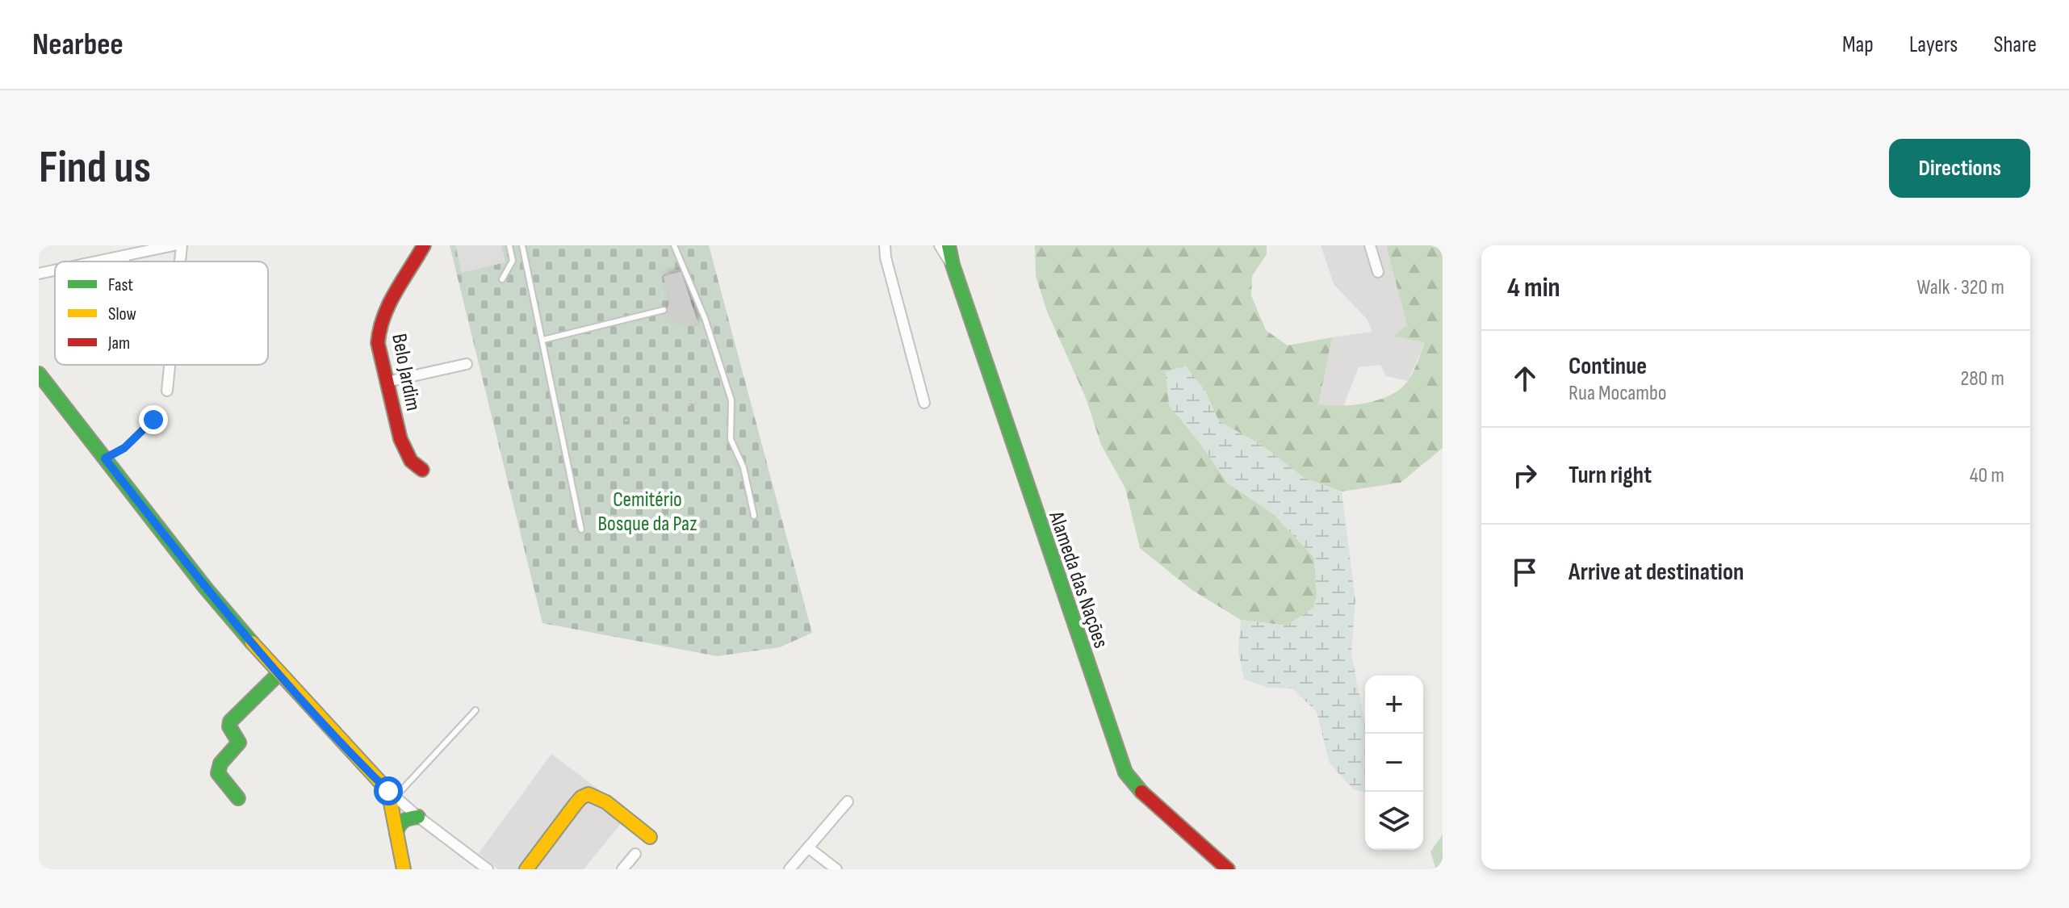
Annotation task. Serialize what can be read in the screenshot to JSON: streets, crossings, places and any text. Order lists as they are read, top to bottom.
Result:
{
  "streets": {
    "street": ["Belo Jardim", "Alameda das Nações"]
  },
  "parks": ["Cemitério Bosque da Paz"],
  "legend": ["Fast", "Slow", "Jam"],
  "page": {
    "header": "Nearbee",
    "nav": ["Map", "Layers", "Share"],
    "buttons": "Directions",
    "title": "Find us",
    "heading": ["4 min", "Walk · 320 m"],
    "list": [
      ["Continue", "Rua Mocambo", "280 m"],
      ["Turn right", "40 m"],
      "Arrive at destination"
    ],
    "map_buttons": ["+", "−"]
  }
}
